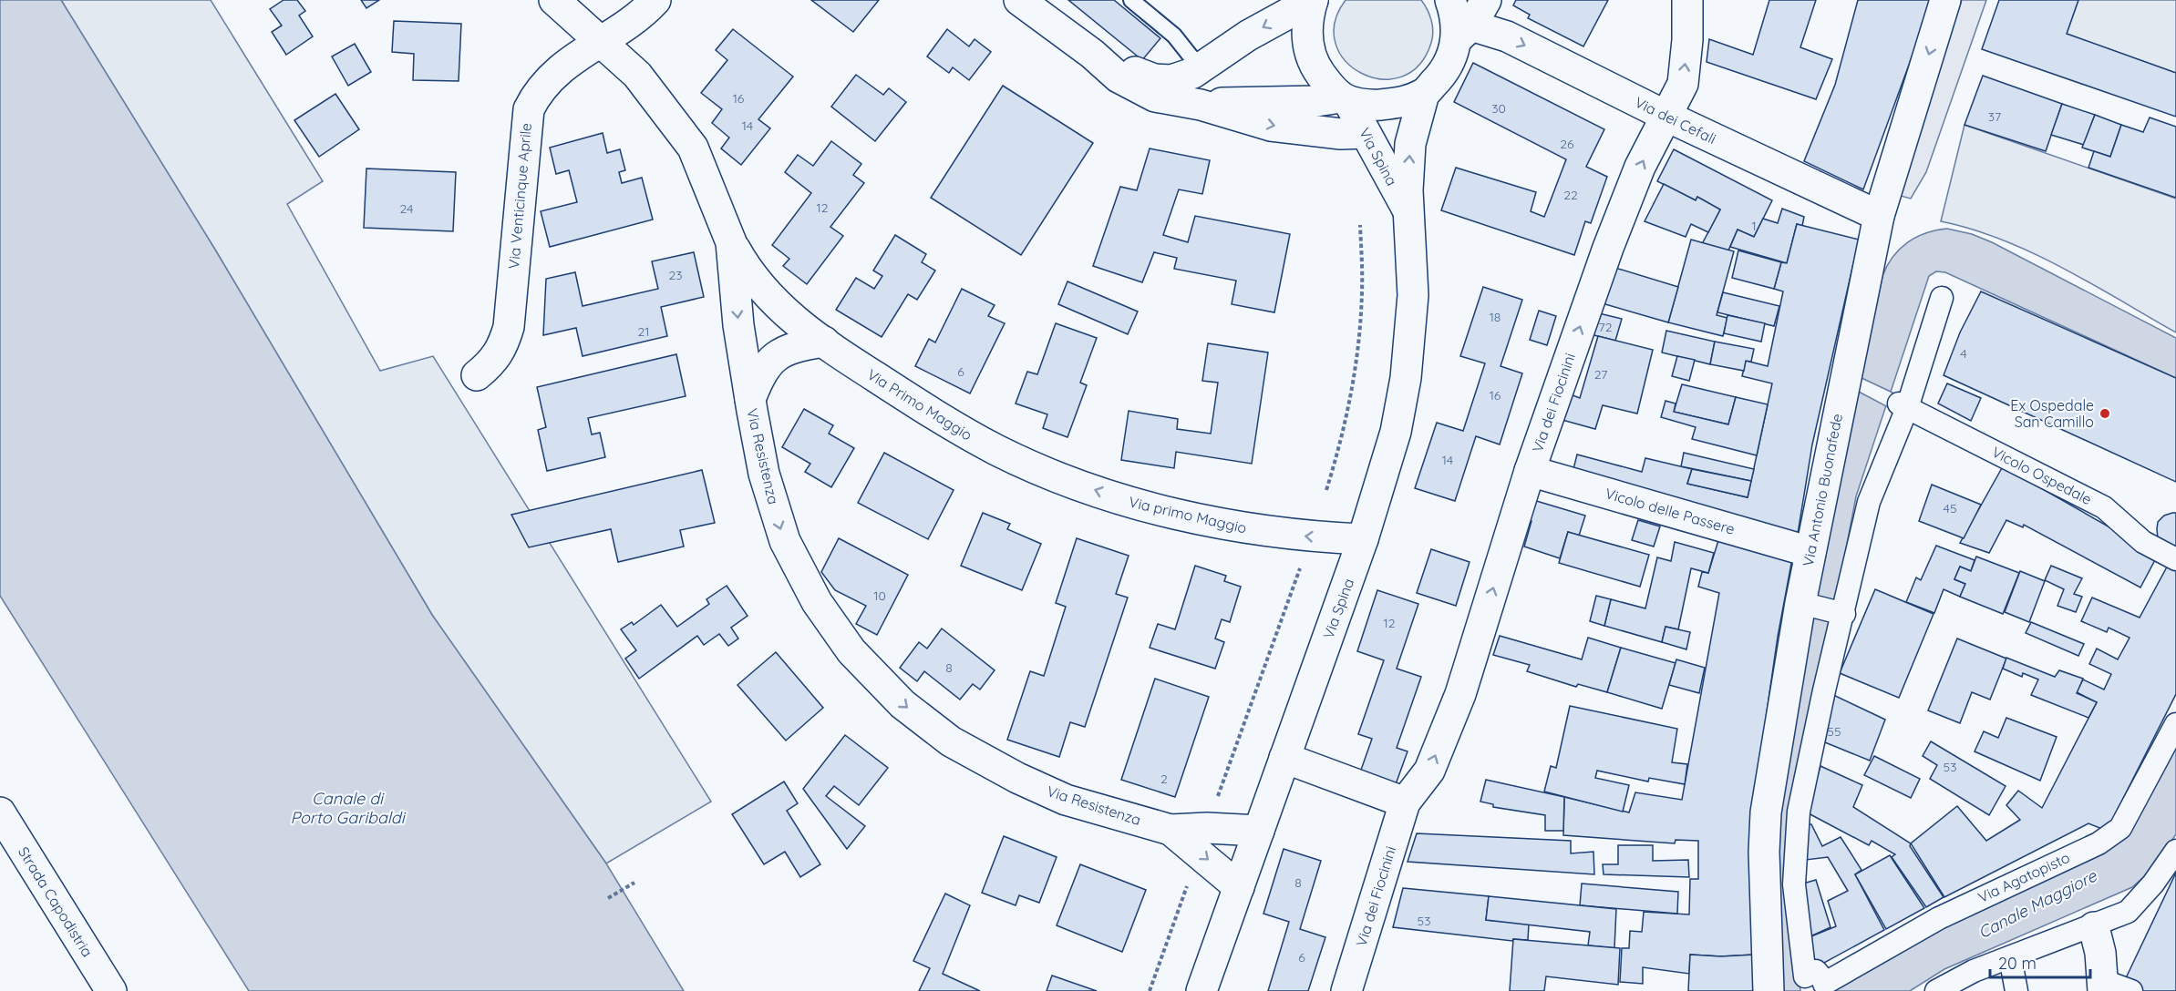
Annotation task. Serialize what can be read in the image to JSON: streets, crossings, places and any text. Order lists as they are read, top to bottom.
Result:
{
  "streets": {
    "street": [
      "Via dei Cefali",
      "Via Spina",
      "Via Venticinque Aprile",
      "Via dei Fiocinini",
      "Via Primo Maggio",
      "Via Resistenza",
      "Vicolo Ospedale",
      "Via Antonio Buonafede",
      "Vicolo delle Passere",
      "Via primo Maggio",
      "Via Agatopisto",
      "Strada Capodistria"
    ]
  },
  "crossings": [
    ["Via dei Cefali", "Via dei Fiocinini"],
    ["Via dei Cefali", "Via Antonio Buonafede"],
    ["Via Spina", "Via Resistenza"],
    ["Via Spina", "Via primo Maggio"],
    ["Via Venticinque Aprile", "Via Resistenza"],
    ["Via dei Fiocinini", "Vicolo delle Passere"],
    ["Via Primo Maggio", "Via Resistenza"],
    ["Via Primo Maggio", "Via primo Maggio"],
    ["Via Antonio Buonafede", "Vicolo delle Passere"]
  ],
  "one_way": [
    "Via dei Cefali",
    "Via dei Fiocinini",
    "Via Resistenza",
    "Via primo Maggio"
  ],
  "water": ["Canale di Porto Garibaldi", "Canale Maggiore"],
  "places": ["Ex Ospedale San Camillo"],
  "house_numbers": [
    "16",
    "30",
    "37",
    "14",
    "26",
    "22",
    "12",
    "24",
    "1",
    "23",
    "18",
    "72",
    "21",
    "4",
    "6",
    "27",
    "16",
    "14",
    "45",
    "10",
    "12",
    "8",
    "55",
    "53",
    "2",
    "8",
    "53",
    "6"
  ],
  "scale_bar": "20 m"
}
